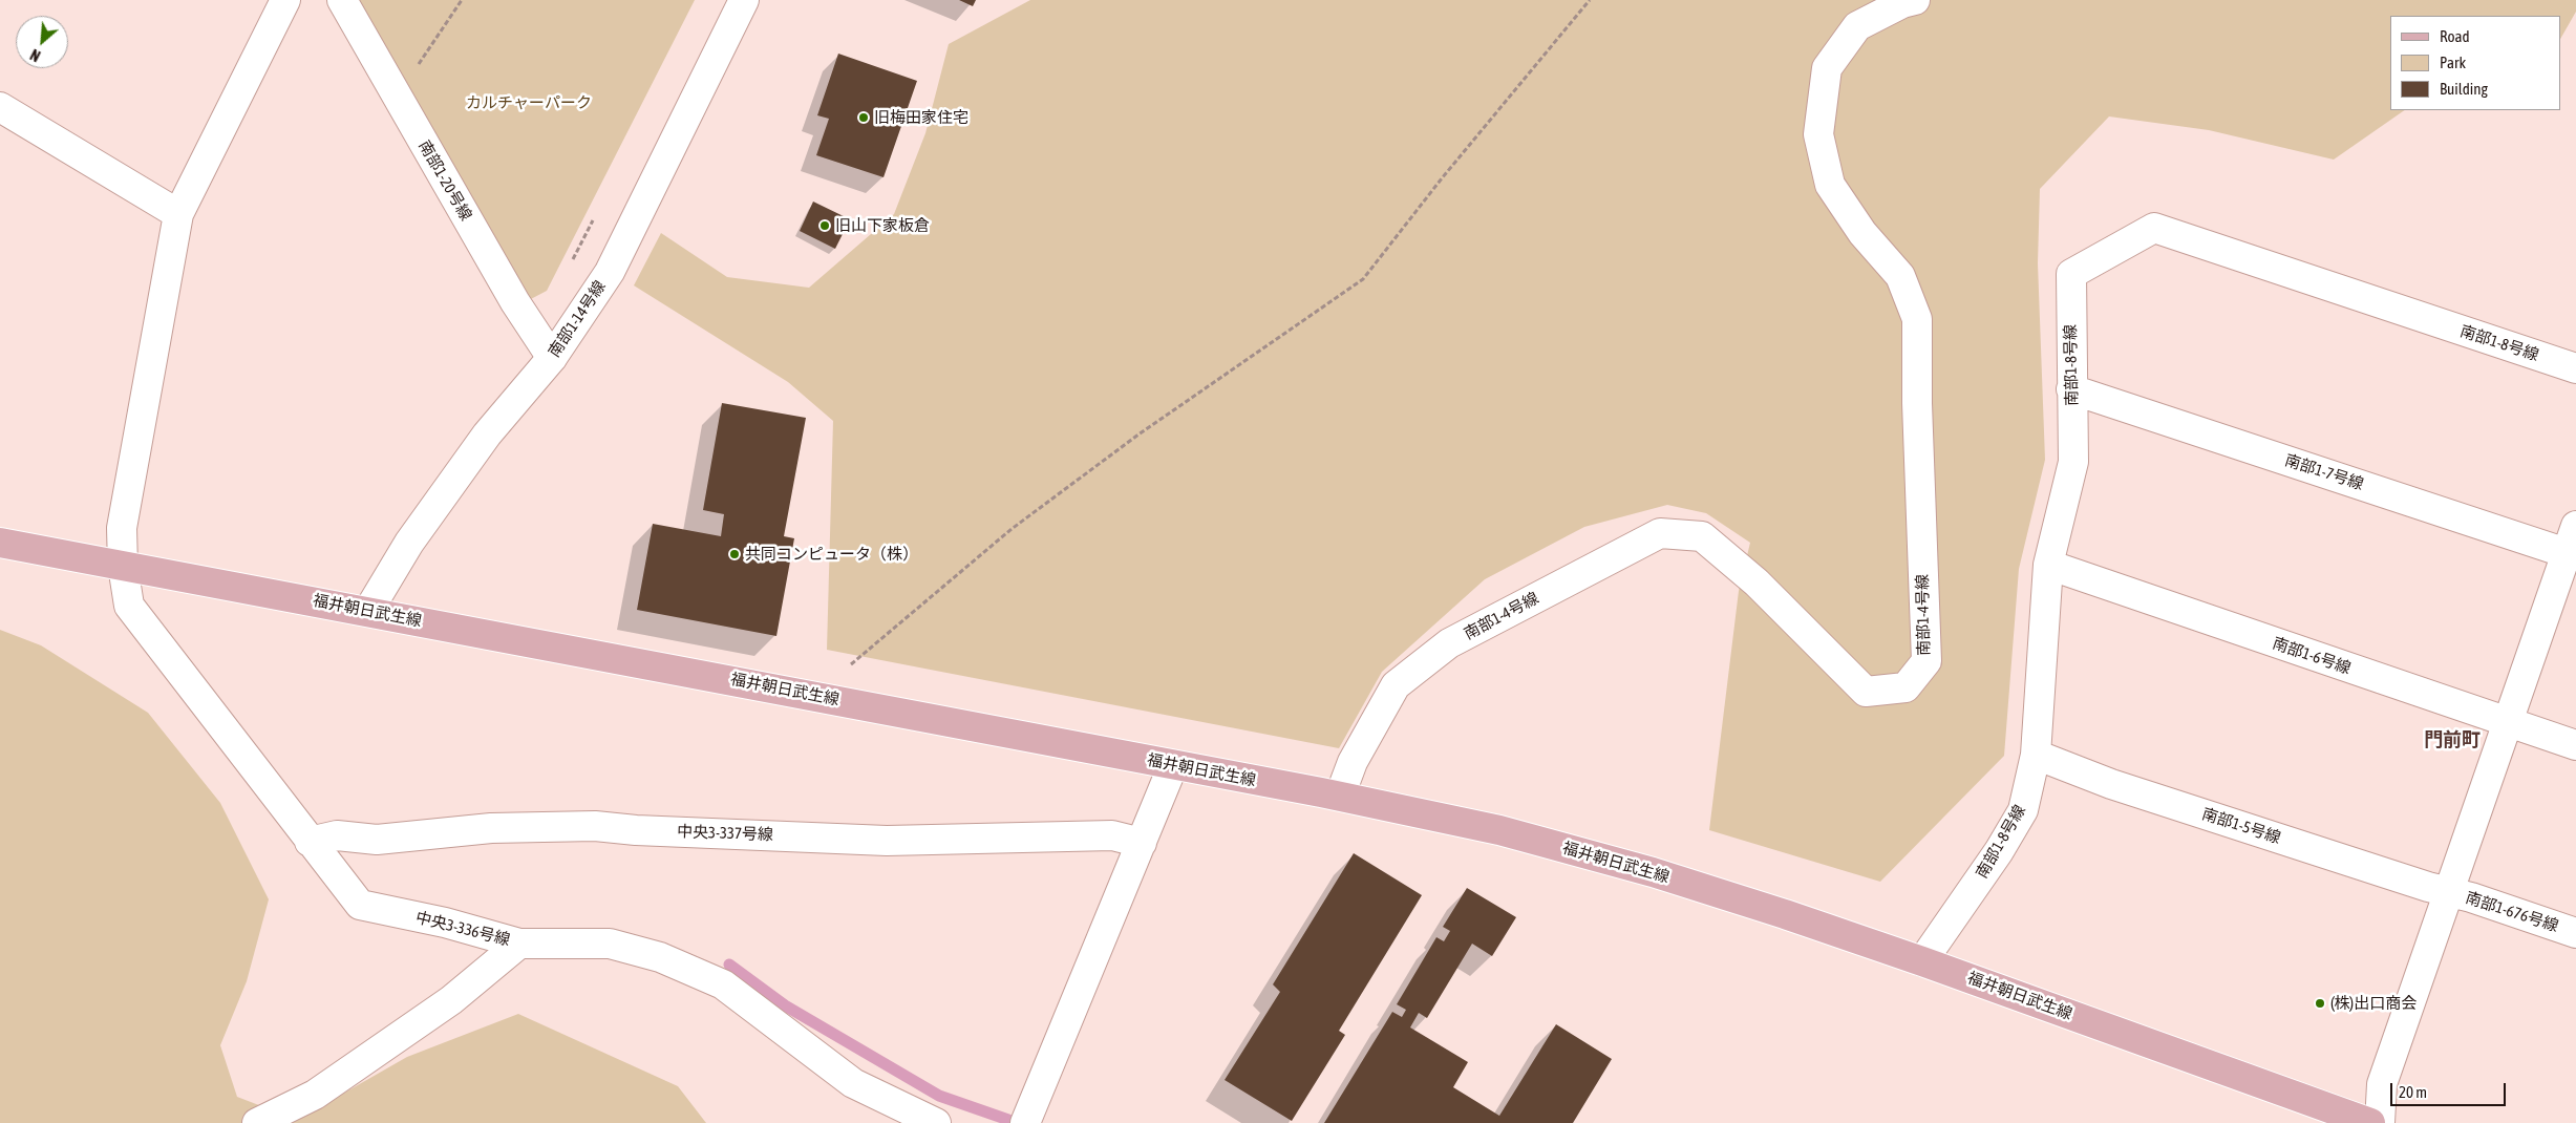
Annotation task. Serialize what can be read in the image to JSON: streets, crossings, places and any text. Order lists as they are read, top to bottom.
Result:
{
  "streets": {
    "main road": ["福井朝日武生線"],
    "street": [
      "南部1-20号線",
      "南部1-14号線",
      "南部1-8号線",
      "南部1-7号線",
      "南部1-4号線",
      "南部1-6号線",
      "南部1-5号線",
      "中央3-337号線",
      "南部1-676号線",
      "中央3-336号線"
    ]
  },
  "crossings": [
    ["南部1-20号線", "南部1-14号線"],
    ["南部1-14号線", "福井朝日武生線"],
    ["南部1-8号線", "南部1-7号線"],
    ["南部1-8号線", "福井朝日武生線"],
    ["南部1-8号線", "南部1-6号線"],
    ["南部1-8号線", "南部1-5号線"],
    ["福井朝日武生線", "南部1-4号線"],
    ["福井朝日武生線", "中央3-336号線"],
    ["南部1-5号線", "南部1-676号線"],
    ["中央3-337号線", "中央3-336号線"]
  ],
  "districts": ["門前町"],
  "parks": ["カルチャーパーク"],
  "places": [
    "旧梅田家住宅",
    "旧山下家板倉",
    "共同コンピュータ（株）",
    "(株)出口商会"
  ],
  "legend": ["Road", "Park", "Building"],
  "scale_bar": "20 m",
  "north": "bottom left"
}
